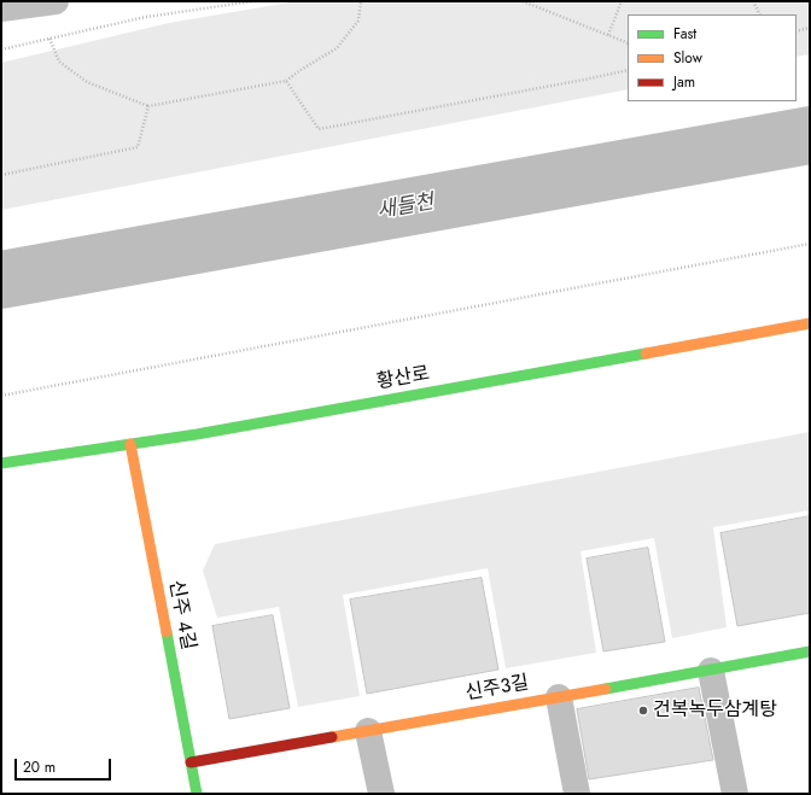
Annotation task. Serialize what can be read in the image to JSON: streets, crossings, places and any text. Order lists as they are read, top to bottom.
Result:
{
  "streets": {
    "street": ["황산로", "신주 4길", "신주3길"]
  },
  "crossings": [
    ["황산로", "신주 4길"],
    ["신주 4길", "신주3길"]
  ],
  "water": ["새들천"],
  "places": ["건복녹두삼계탕"],
  "legend": ["Fast", "Slow", "Jam"],
  "scale_bar": "20 m"
}
